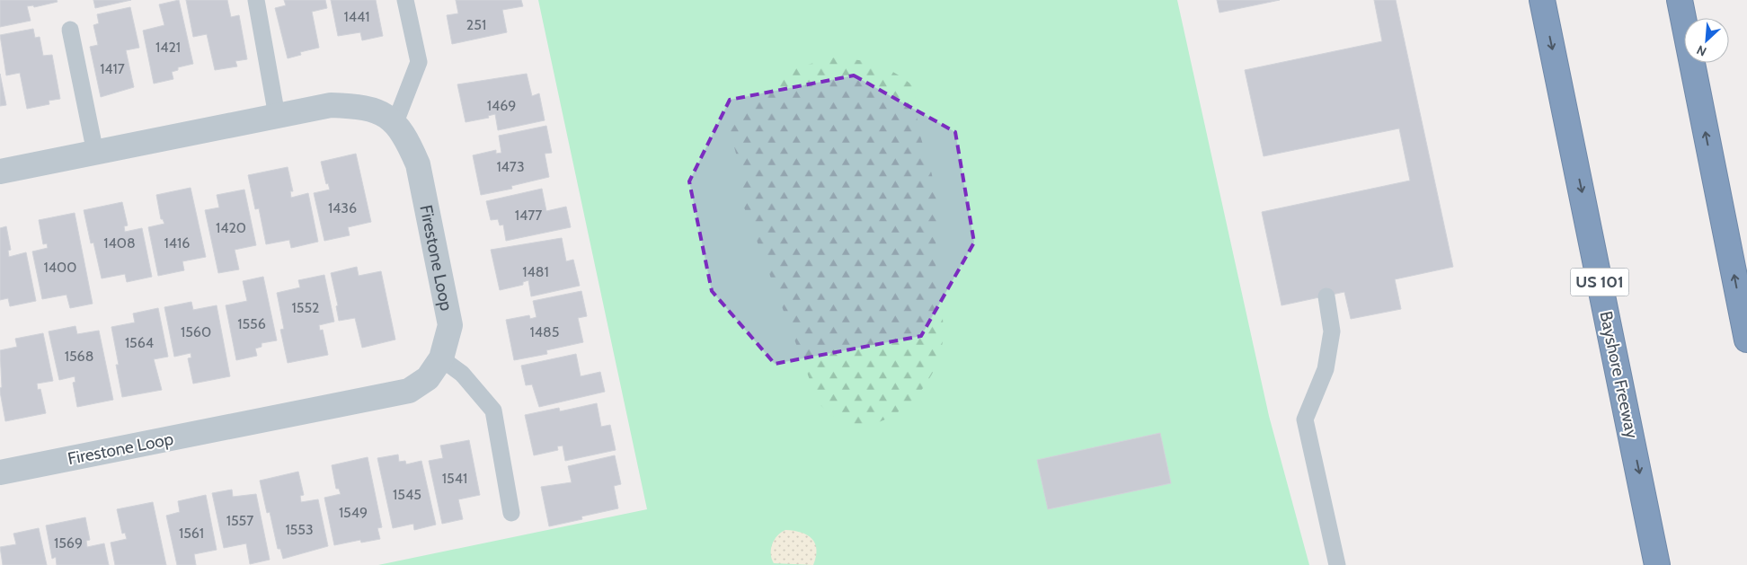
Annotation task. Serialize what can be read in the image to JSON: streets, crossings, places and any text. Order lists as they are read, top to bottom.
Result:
{
  "streets": {
    "highway": ["US 101", "Bayshore Freeway"],
    "street": ["Firestone Loop"]
  },
  "house_numbers": [
    "1441",
    "251",
    "1421",
    "1417",
    "1469",
    "1473",
    "1436",
    "1477",
    "1420",
    "1408",
    "1416",
    "1400",
    "1481",
    "1552",
    "1556",
    "1560",
    "1485",
    "1564",
    "1568",
    "1541",
    "1545",
    "1549",
    "1557",
    "1553",
    "1561",
    "1569"
  ],
  "north": "bottom left"
}
